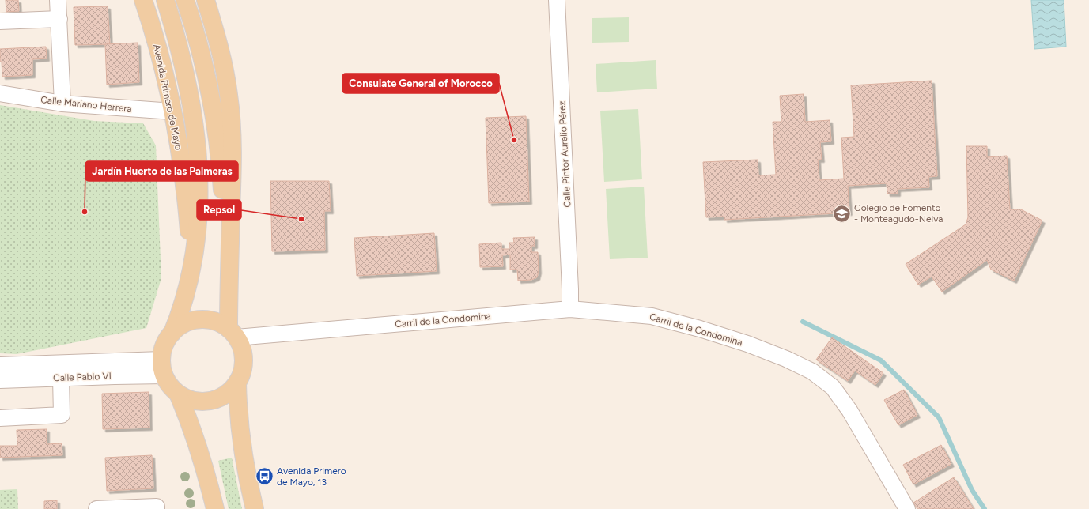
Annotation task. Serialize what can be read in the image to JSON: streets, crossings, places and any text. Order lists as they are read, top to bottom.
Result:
{
  "streets": {
    "main road": ["Avenida Primero de Mayo"],
    "street": [
      "Calle Mariano Herrera",
      "Calle Pintor Aurelio Pérez",
      "Carril de la Condomina",
      "Calle Pablo VI"
    ]
  },
  "crossings": [
    ["Avenida Primero de Mayo", "Calle Mariano Herrera"],
    ["Avenida Primero de Mayo", "Carril de la Condomina"],
    ["Avenida Primero de Mayo", "Calle Pablo VI"],
    ["Calle Pintor Aurelio Pérez", "Carril de la Condomina"],
    ["Carril de la Condomina", "Calle Pablo VI"]
  ],
  "places": {
    "other": ["Consulate General of Morocco", "Jardín Huerto de las Palmeras", "Repsol"],
    "school or university": ["Colegio de Fomento - Monteagudo-Nelva"],
    "bus stop": ["Avenida Primero de Mayo, 13"]
  }
}
